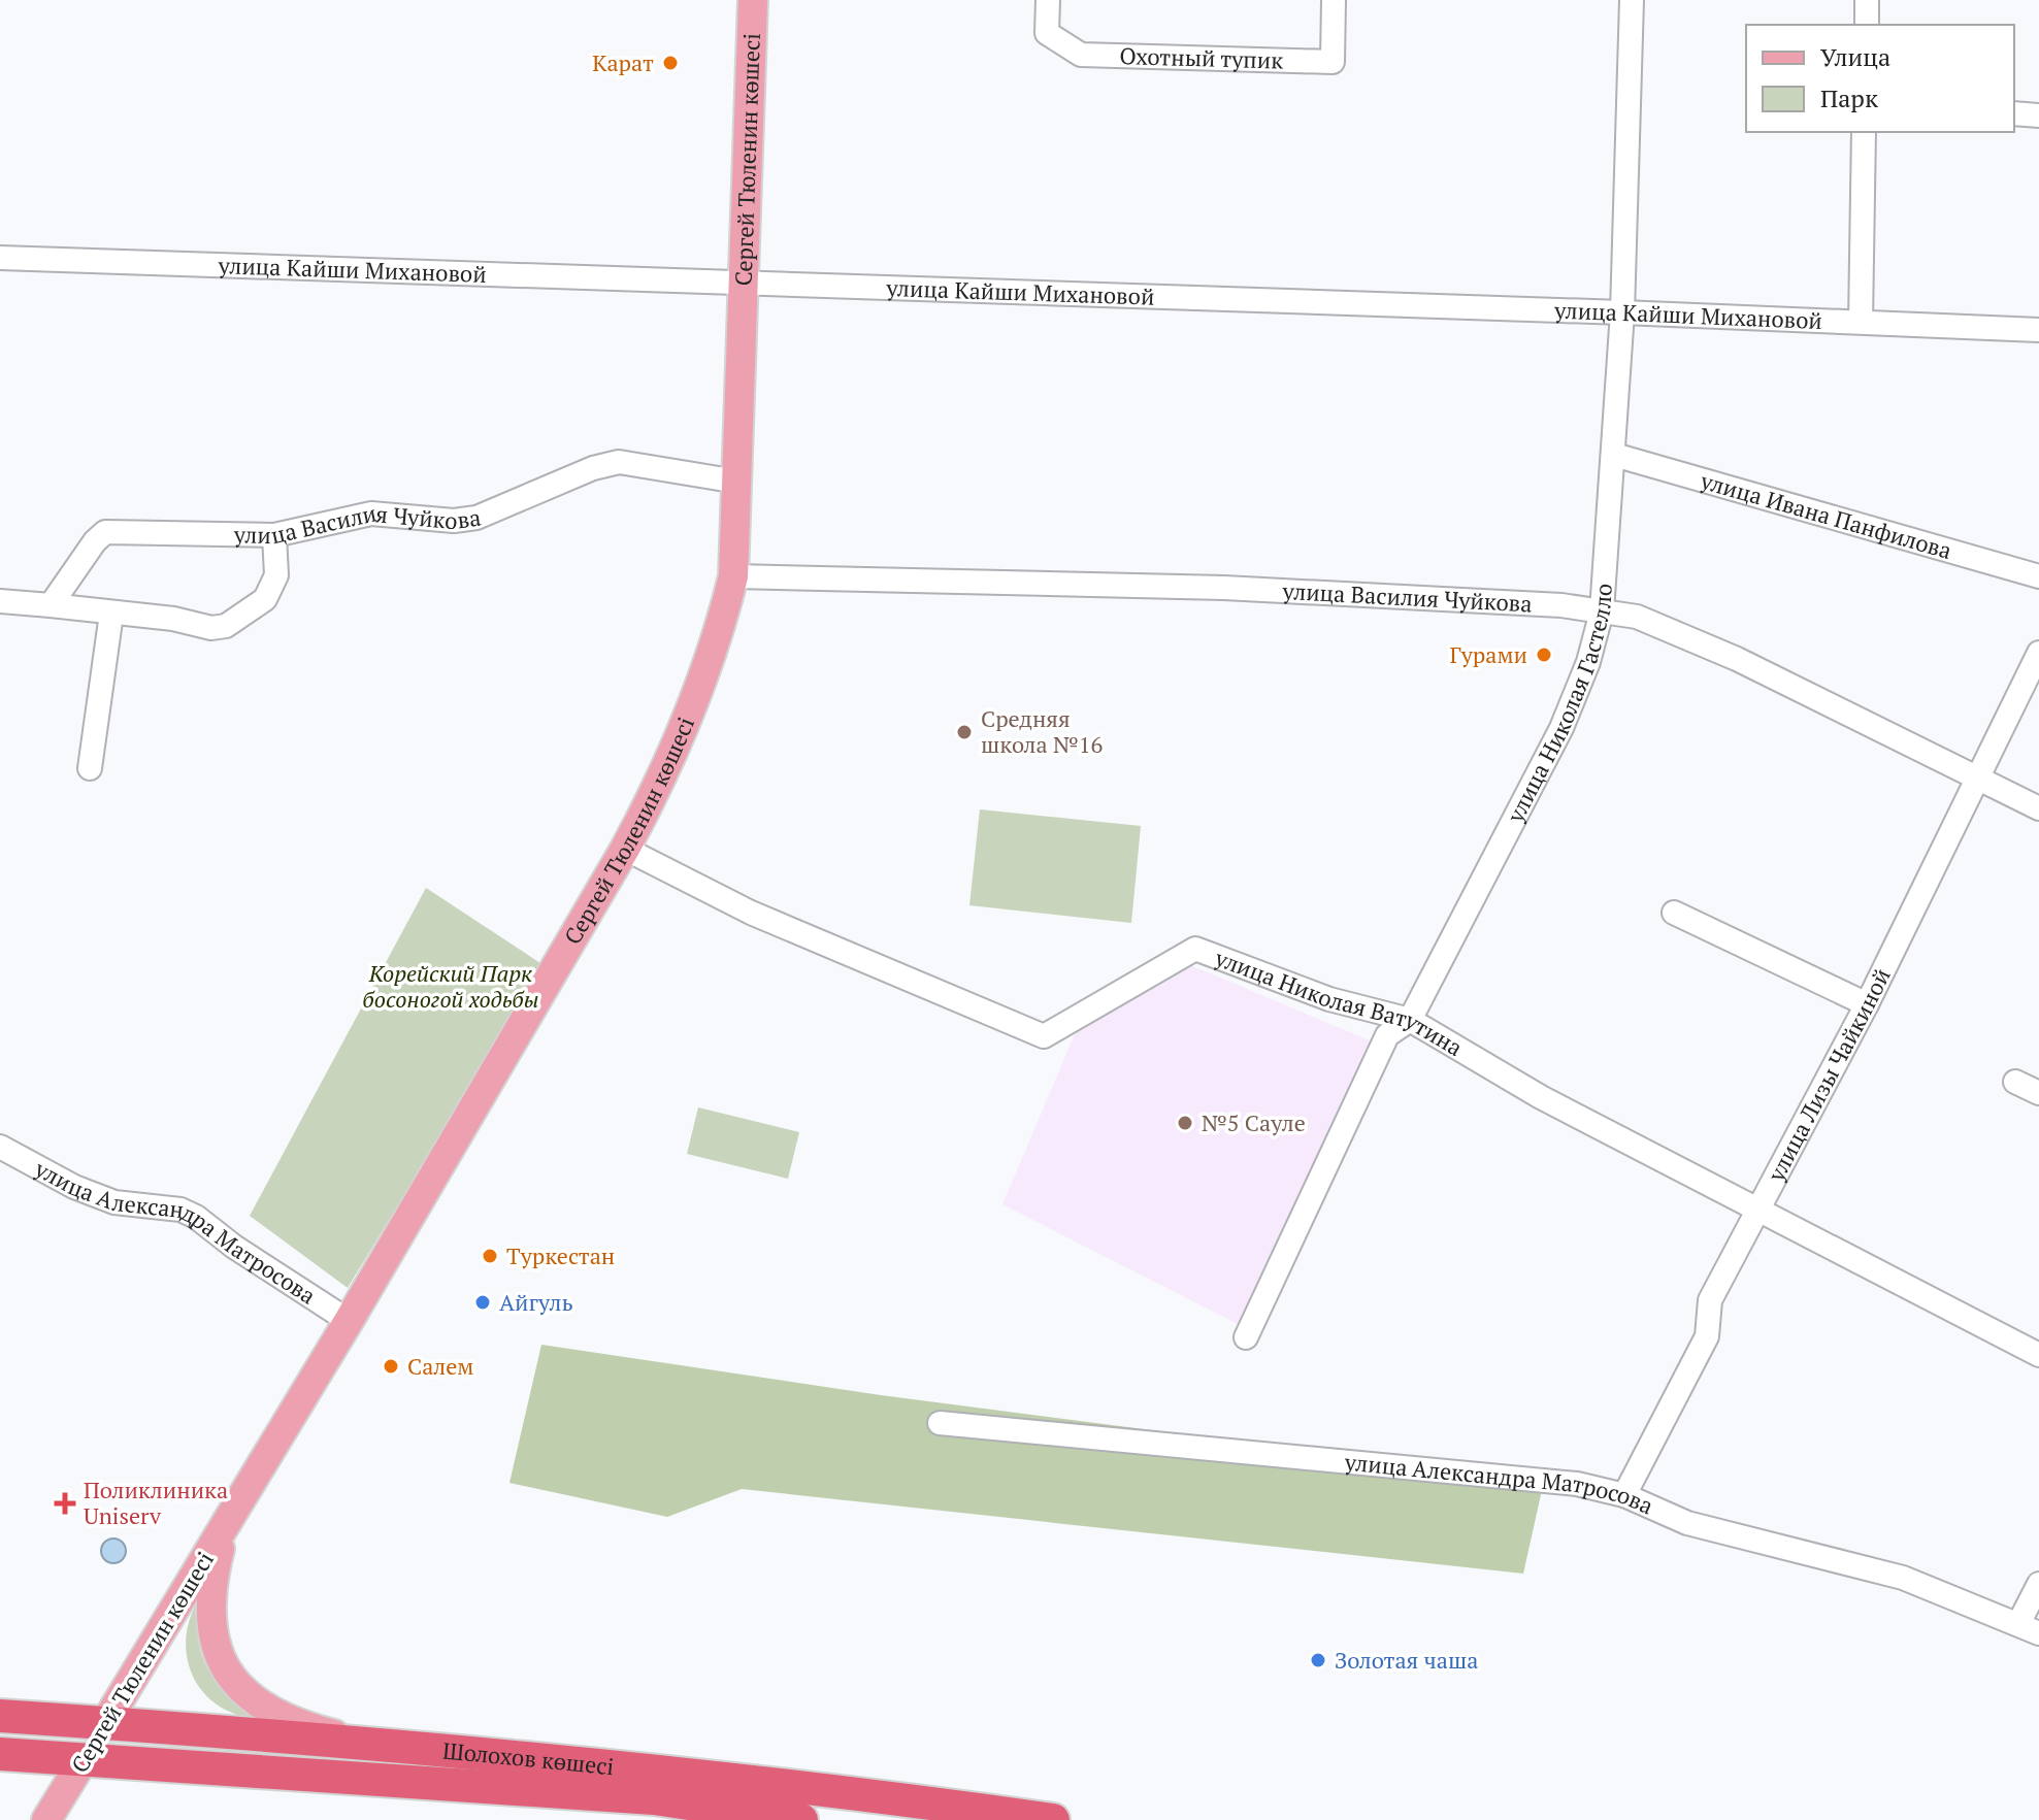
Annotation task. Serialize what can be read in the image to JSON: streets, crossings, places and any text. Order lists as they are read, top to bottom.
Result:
{
  "streets": {
    "highway": ["Сергей Тюленин көшесі", "Шолохов көшесі"],
    "street": [
      "Охотный тупик",
      "улица Кайши Михановой",
      "улица Ивана Панфилова",
      "улица Василия Чуйкова",
      "улица Николая Гастелло",
      "улица Николая Ватутина",
      "улица Лизы Чайкиной",
      "улица Александра Матросова"
    ]
  },
  "crossings": [
    ["Сергей Тюленин көшесі", "улица Кайши Михановой"],
    ["Сергей Тюленин көшесі", "улица Василия Чуйкова"],
    ["Сергей Тюленин көшесі", "улица Николая Ватутина"],
    ["Сергей Тюленин көшесі", "улица Александра Матросова"],
    ["Сергей Тюленин көшесі", "Шолохов көшесі"],
    ["улица Кайши Михановой", "улица Николая Гастелло"],
    ["улица Ивана Панфилова", "улица Николая Гастелло"],
    ["улица Василия Чуйкова", "улица Николая Гастелло"],
    ["улица Василия Чуйкова", "улица Лизы Чайкиной"],
    ["улица Николая Гастелло", "улица Николая Ватутина"],
    ["улица Николая Ватутина", "улица Лизы Чайкиной"],
    ["улица Лизы Чайкиной", "улица Александра Матросова"]
  ],
  "parks": ["Корейский Парк босоногой ходьбы"],
  "places": {
    "other": [
      "Карат",
      "Гурами",
      "Средняя школа №16",
      "№5 Сауле",
      "Туркестан",
      "Айгуль",
      "Салем",
      "Золотая чаша"
    ],
    "health": ["Поликлиника Uniserv"]
  },
  "legend": ["Улица", "Парк"]
}
